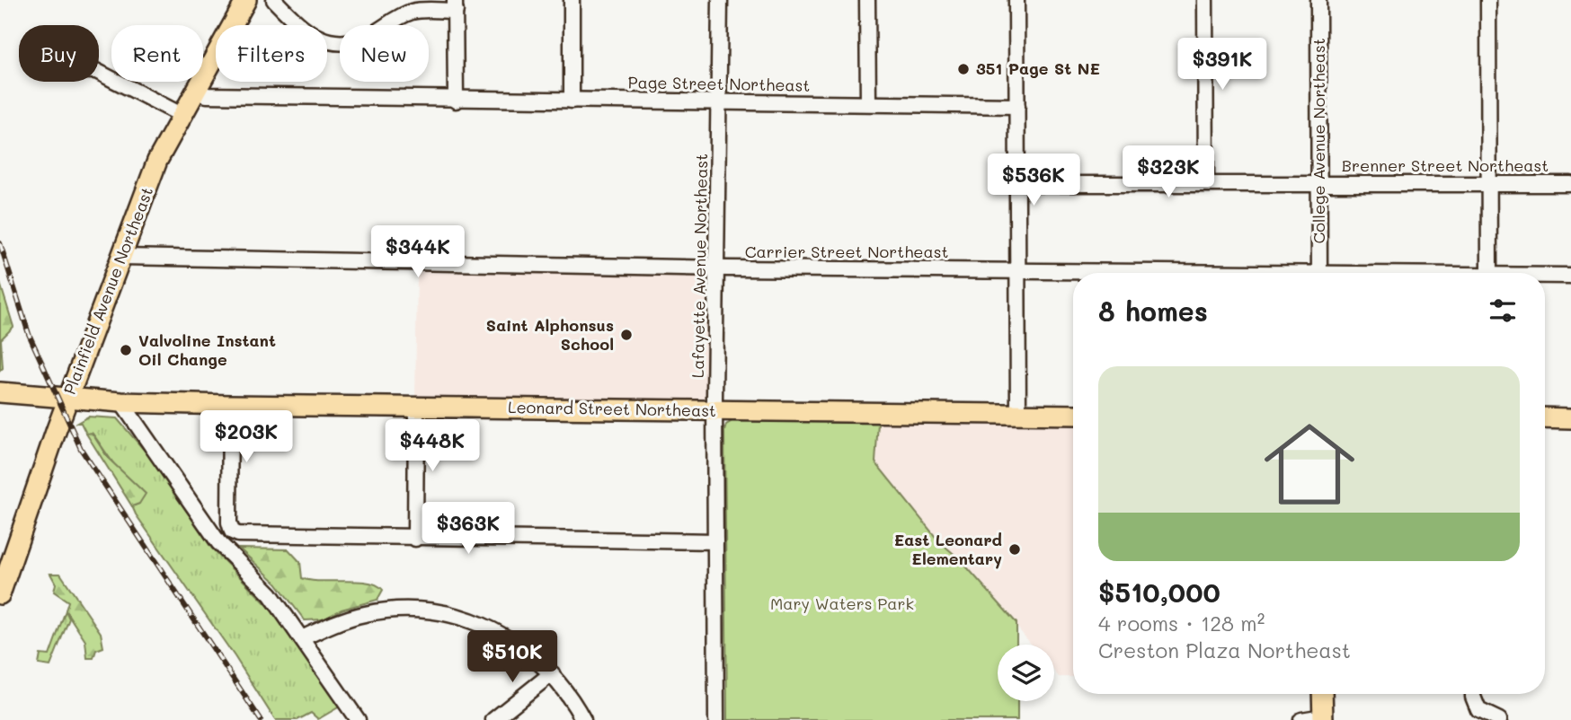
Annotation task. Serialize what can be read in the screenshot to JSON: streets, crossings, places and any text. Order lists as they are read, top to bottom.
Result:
{
  "streets": {
    "main road": ["Plainfield Avenue Northeast", "Leonard Street Northeast"],
    "street": [
      "Page Street Northeast",
      "College Avenue Northeast",
      "Brenner Street Northeast",
      "Carrier Street Northeast",
      "Lafayette Avenue Northeast"
    ]
  },
  "crossings": [
    ["Page Street Northeast", "Lafayette Avenue Northeast"],
    ["Page Street Northeast", "Plainfield Avenue Northeast"],
    ["College Avenue Northeast", "Brenner Street Northeast"],
    ["Carrier Street Northeast", "Lafayette Avenue Northeast"],
    ["Carrier Street Northeast", "Plainfield Avenue Northeast"],
    ["Lafayette Avenue Northeast", "Leonard Street Northeast"],
    ["Plainfield Avenue Northeast", "Leonard Street Northeast"]
  ],
  "parks": ["Mary Waters Park"],
  "places": [
    "351 Page St NE",
    "Saint Alphonsus School",
    "Valvoline Instant Oil Change",
    "East Leonard Elementary"
  ],
  "page": {
    "chip": [
      "Buy",
      "Rent",
      "Filters",
      "New"
    ],
    "price": [
      "$391K",
      "$323K",
      "$536K",
      "$344K",
      "$203K",
      "$448K",
      "$363K",
      "$510K"
    ],
    "heading": "8 homes",
    "list": [
      {
        "name": "$510,000",
        "note": "4 rooms · 128 m² · Creston Plaza Northeast"
      }
    ]
  }
}
